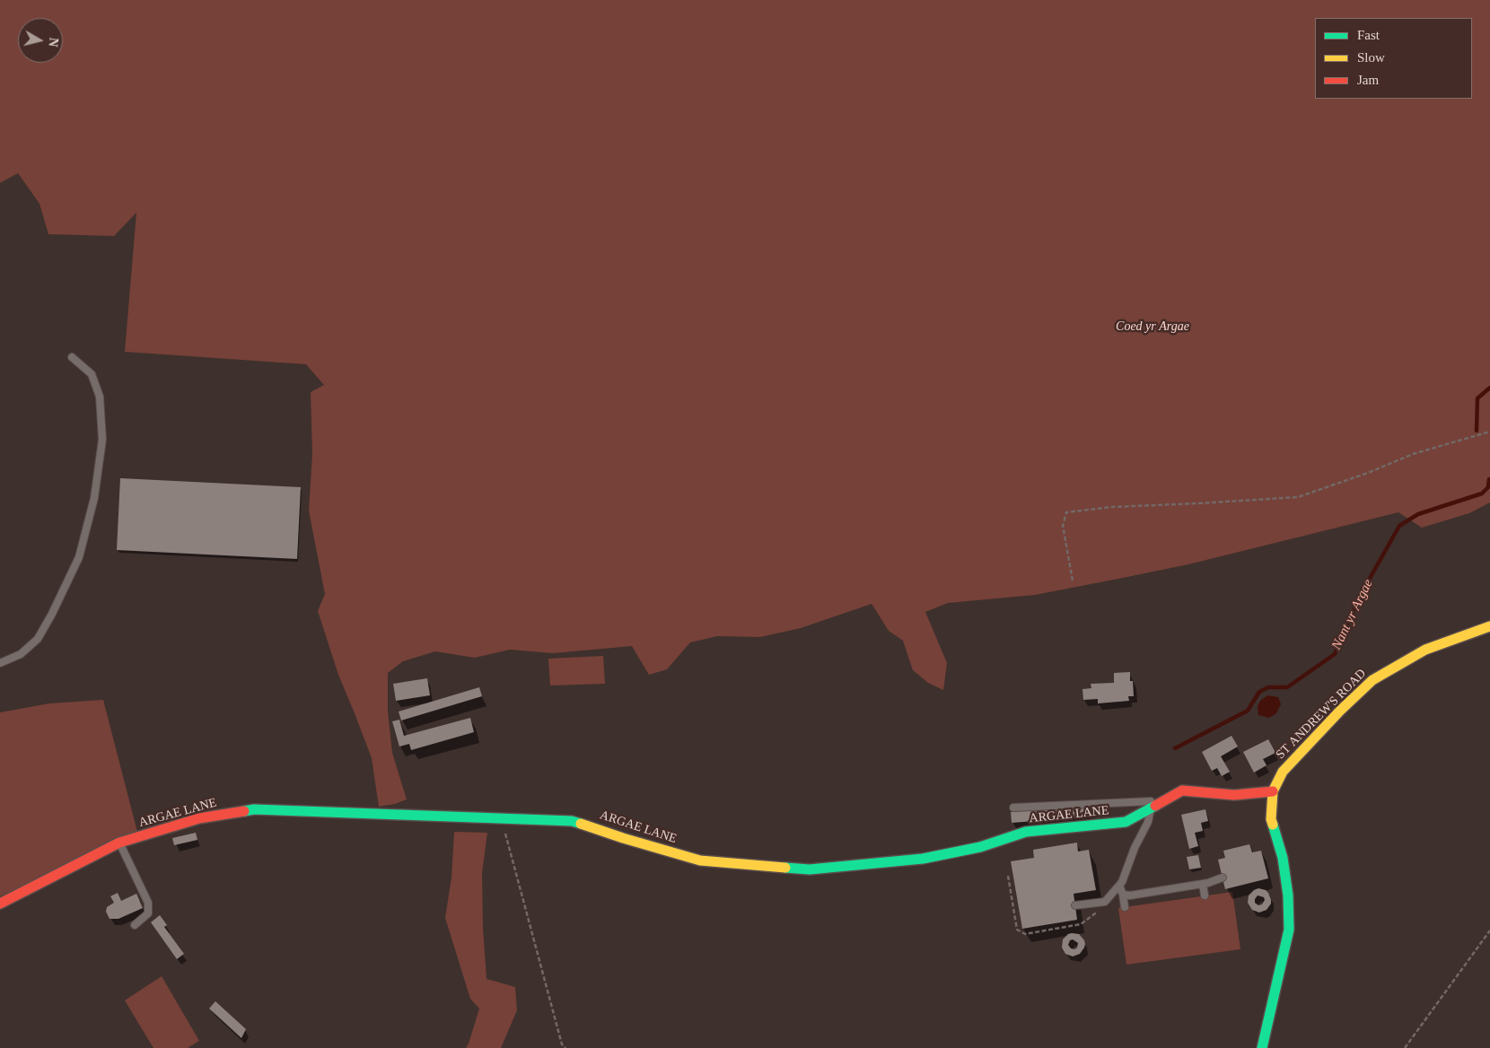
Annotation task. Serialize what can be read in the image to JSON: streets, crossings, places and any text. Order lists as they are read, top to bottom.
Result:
{
  "streets": {
    "street": ["ST ANDREW'S ROAD", "ARGAE LANE"]
  },
  "crossings": [
    ["ST ANDREW'S ROAD", "ARGAE LANE"]
  ],
  "water": ["Nant yr Argae"],
  "parks": ["Coed yr Argae"],
  "legend": ["Fast", "Slow", "Jam"],
  "north": "right"
}
